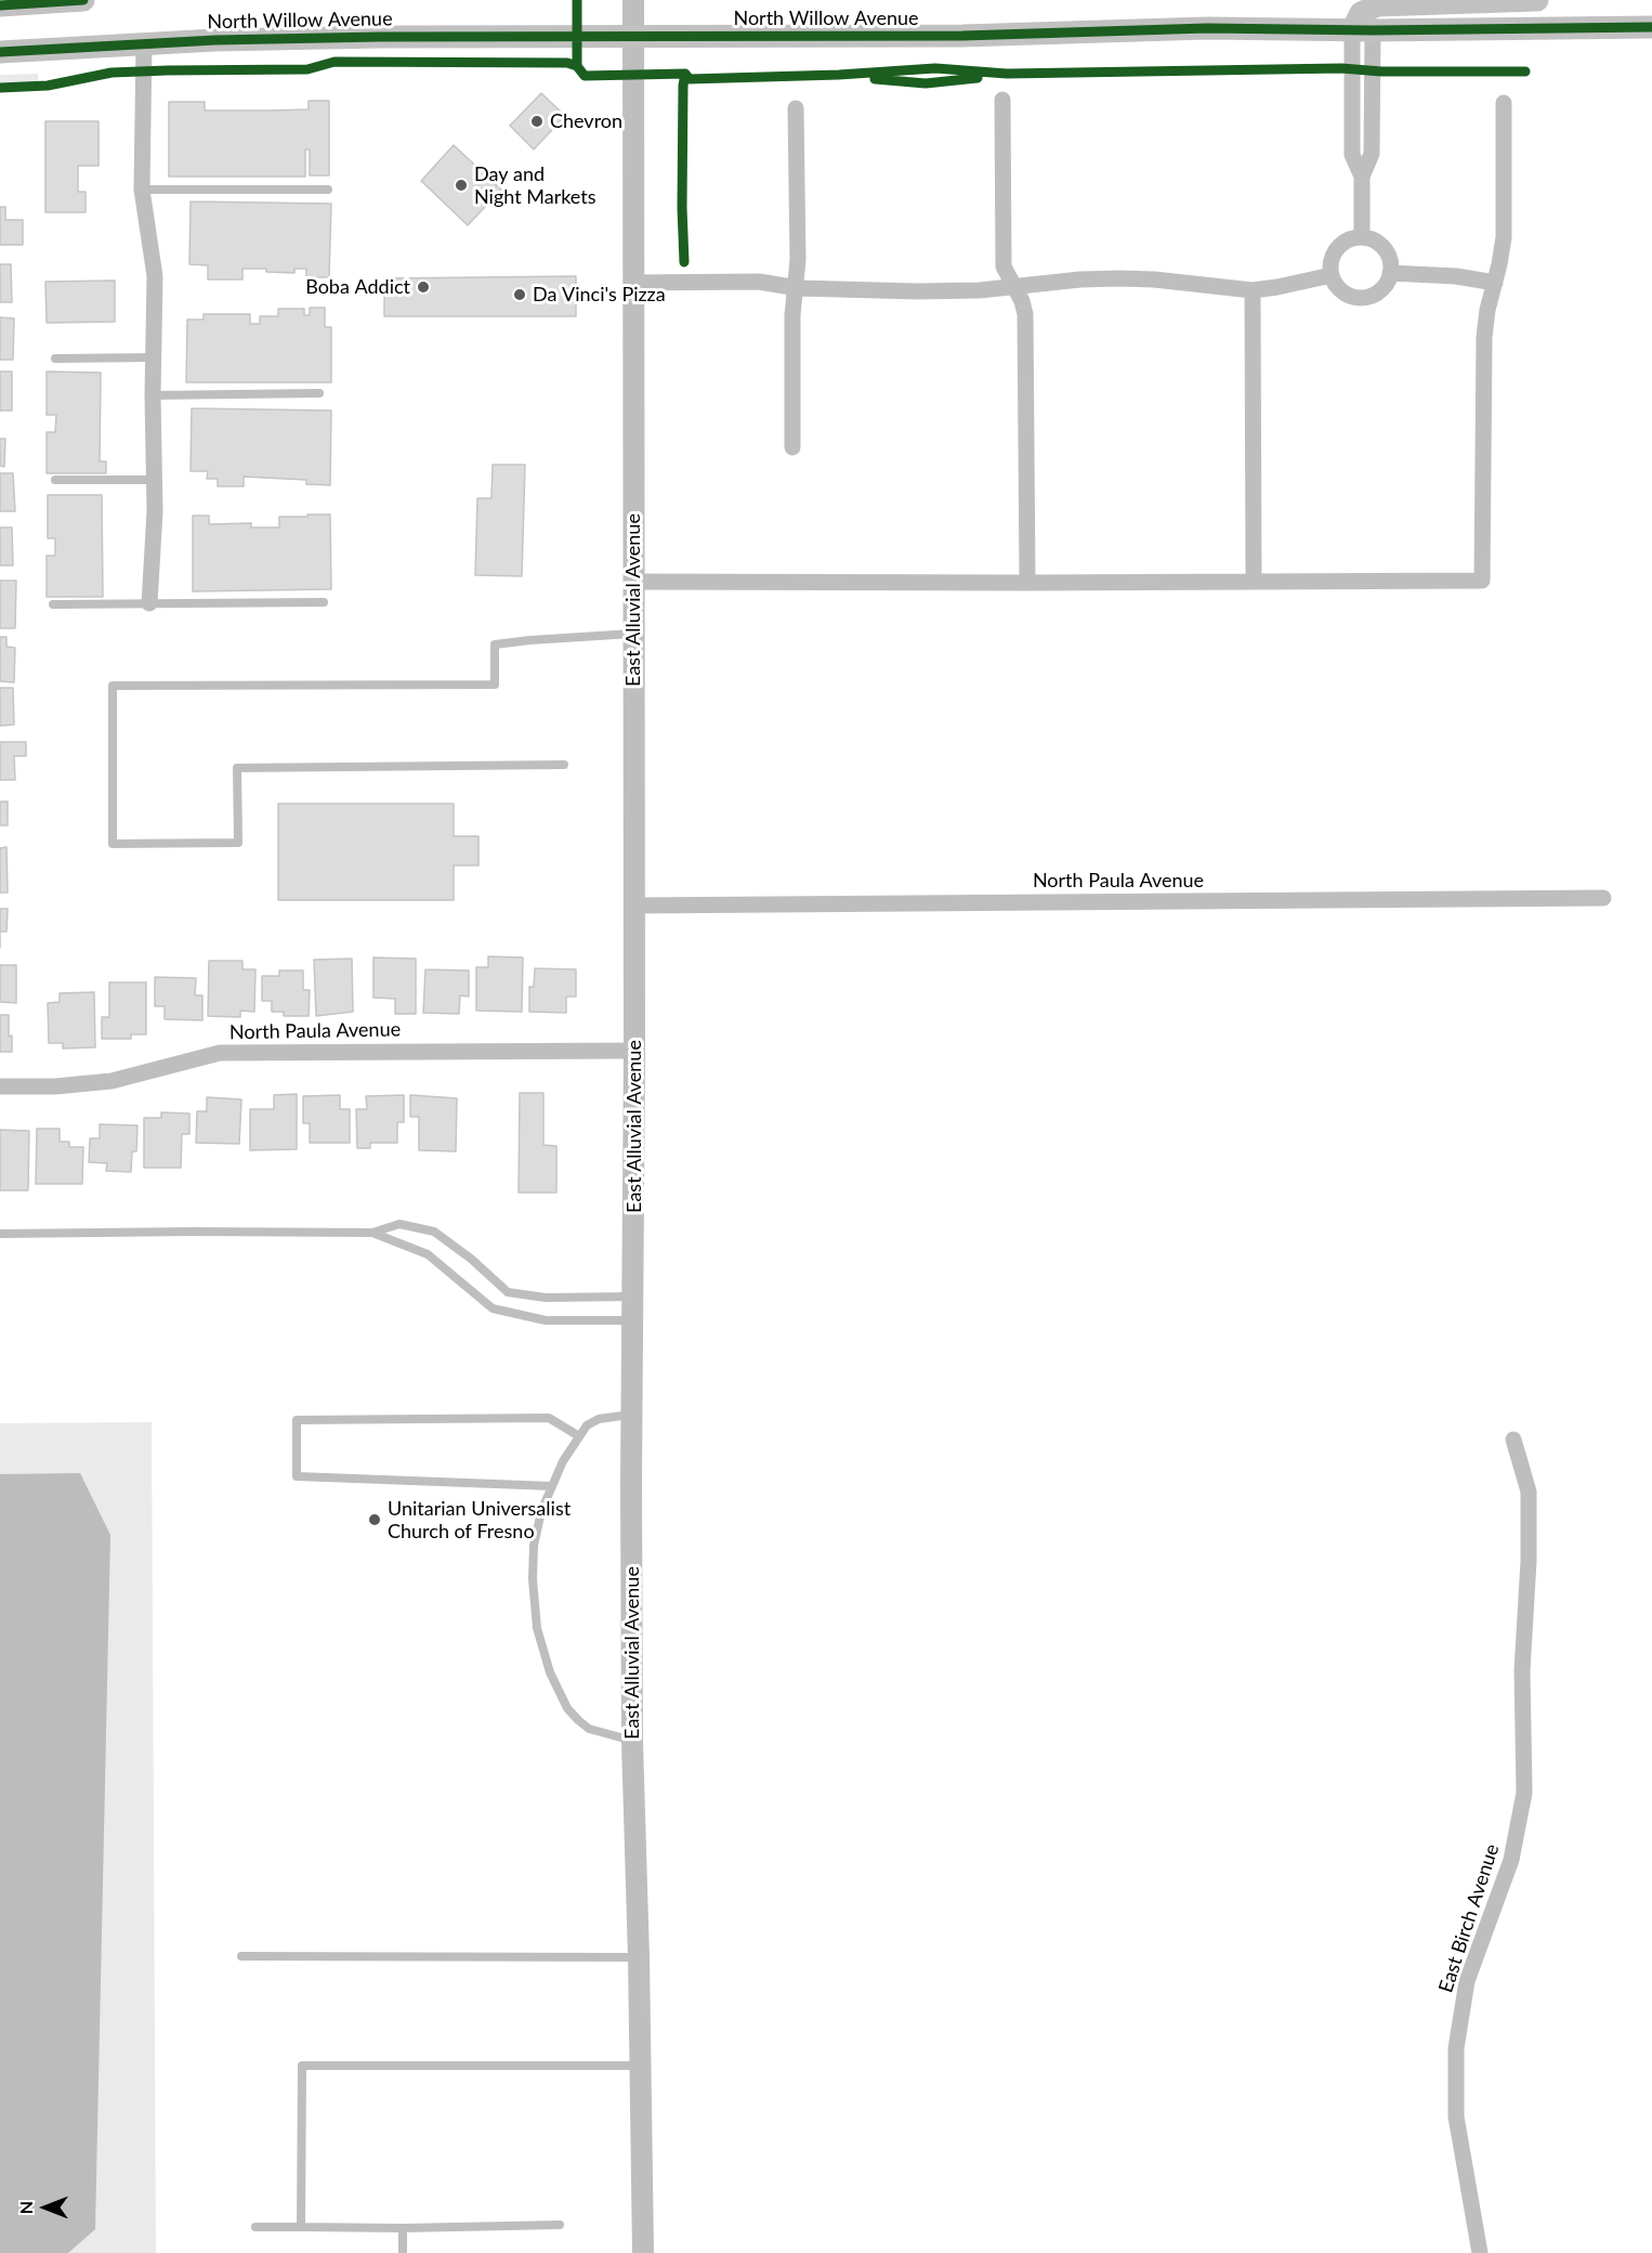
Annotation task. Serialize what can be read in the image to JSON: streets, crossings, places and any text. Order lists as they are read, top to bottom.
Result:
{
  "streets": {
    "main road": ["North Willow Avenue"],
    "street": ["East Alluvial Avenue", "North Paula Avenue", "East Birch Avenue"]
  },
  "crossings": [
    ["North Willow Avenue", "East Alluvial Avenue"],
    ["East Alluvial Avenue", "North Paula Avenue"]
  ],
  "places": [
    "Chevron",
    "Day and Night Markets",
    "Boba Addict",
    "Da Vinci's Pizza",
    "Unitarian Universalist Church of Fresno"
  ],
  "north": "left"
}
